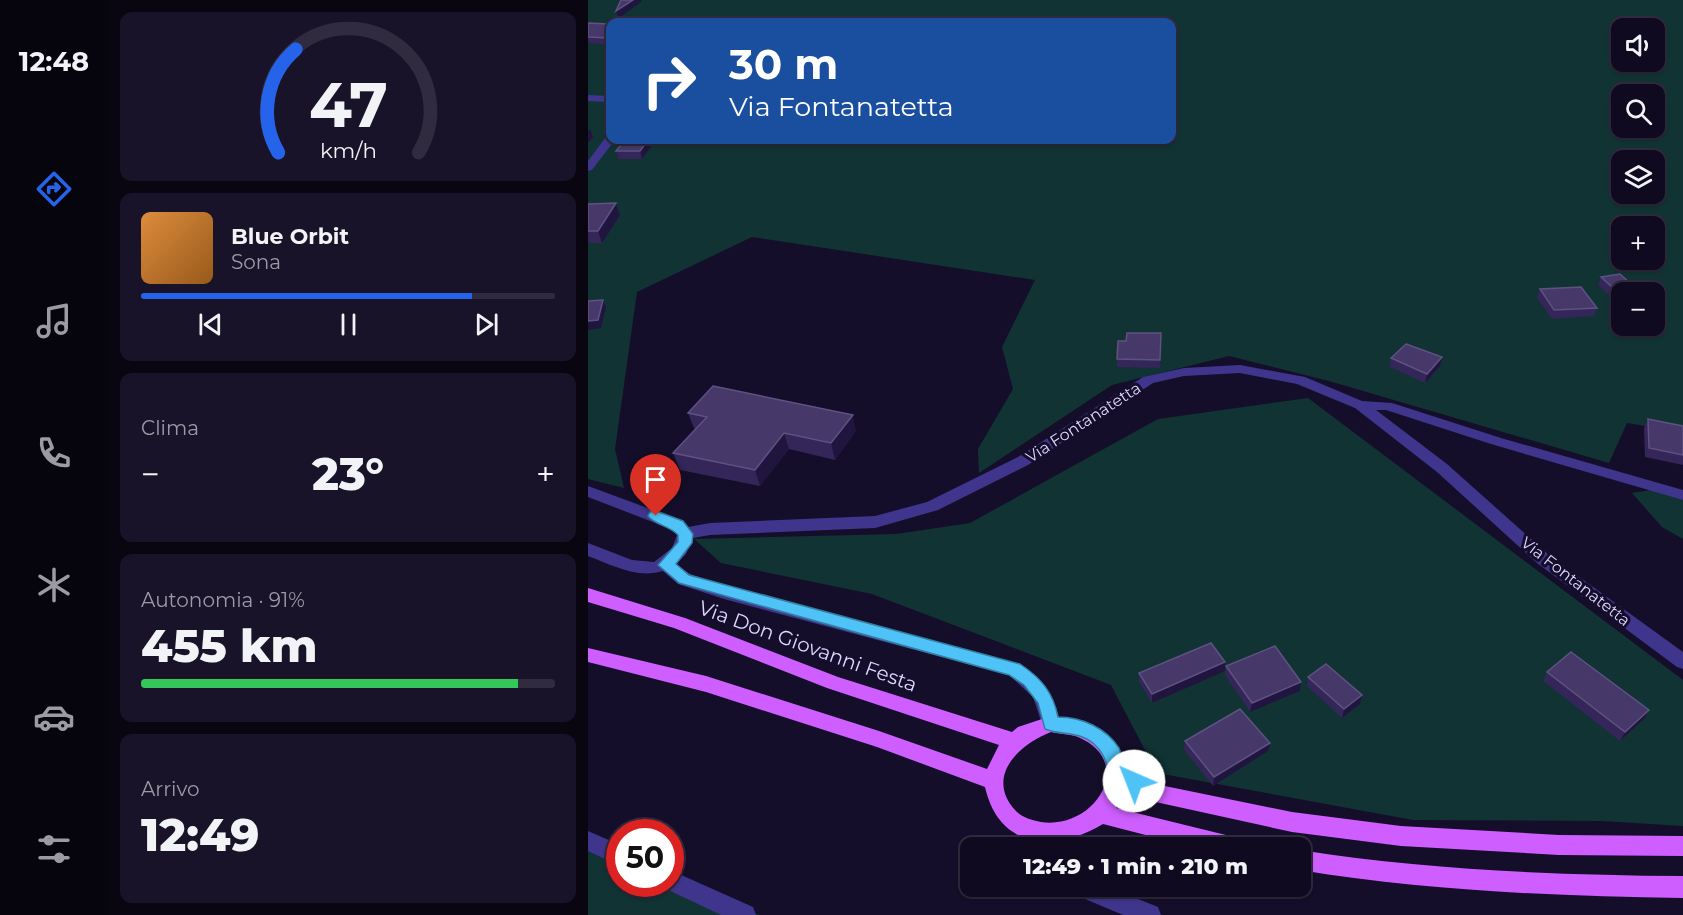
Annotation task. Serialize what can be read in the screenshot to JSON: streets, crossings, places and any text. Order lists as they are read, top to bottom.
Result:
{
  "streets": {
    "main road": ["Via Don Giovanni Festa"],
    "street": ["Via Fontanatetta"]
  },
  "page": {
    "tabs": "12:48",
    "map_buttons": ["+", "−"],
    "turn": ["30 m", "Via Fontanatetta"],
    "song": ["Blue Orbit", "Sona"],
    "tile": [
      "Clima",
      ["Autonomia · 91%", "455 km"],
      ["Arrivo", "12:49"]
    ],
    "heat": ["−", "23°", "+"],
    "limit": "50",
    "trip": "12:49 · 1 min · 210 m",
    "gauge": ["47", "km/h"]
  }
}
